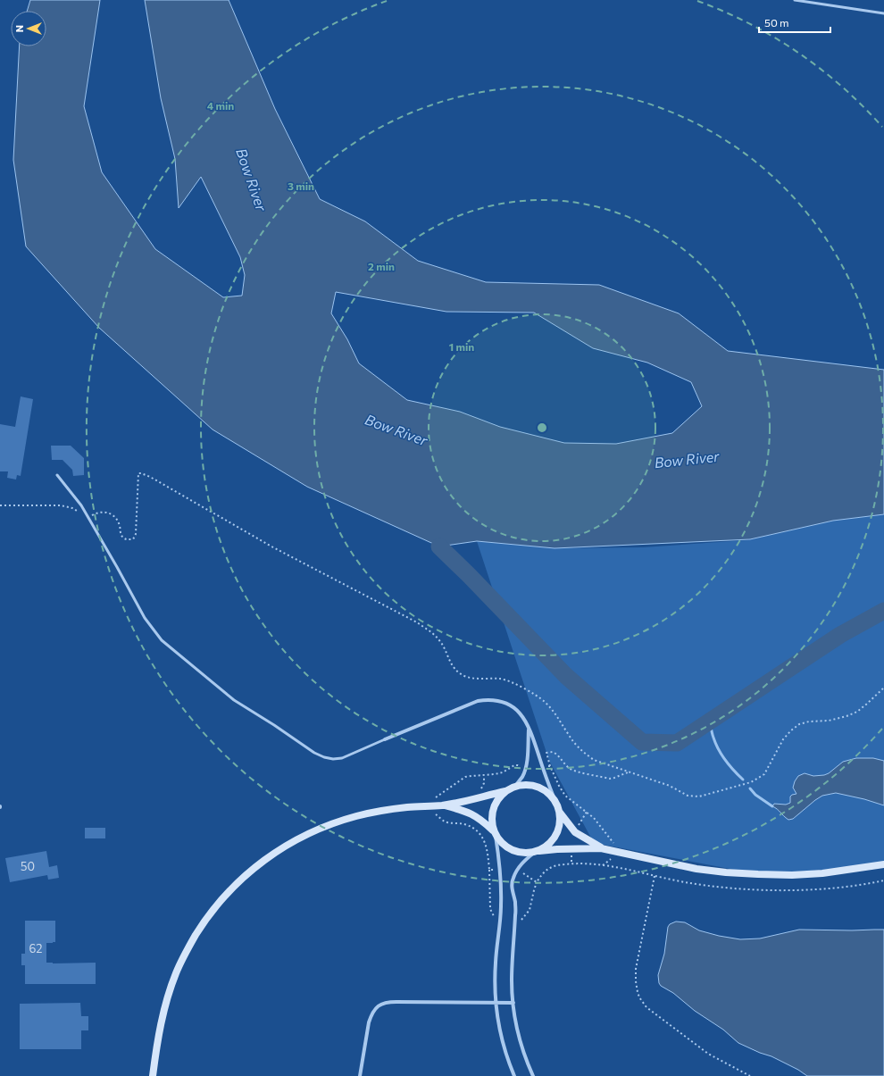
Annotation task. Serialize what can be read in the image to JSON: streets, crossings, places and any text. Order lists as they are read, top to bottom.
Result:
{
  "water": ["Bow River"],
  "house_numbers": ["50", "62"],
  "scale_bar": "50 m",
  "north": "left",
  "rings": [
    "4 min",
    "3 min",
    "2 min",
    "1 min"
  ]
}
